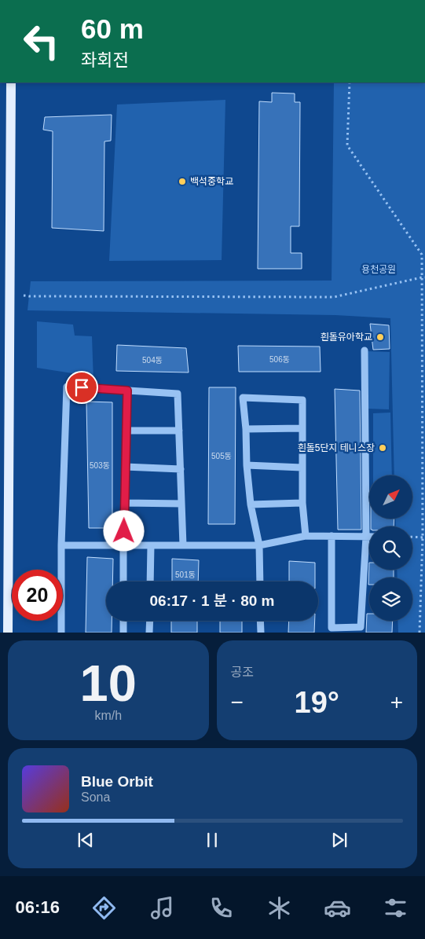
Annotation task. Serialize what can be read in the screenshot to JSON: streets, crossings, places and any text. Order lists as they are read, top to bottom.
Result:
{
  "parks": ["용천공원"],
  "places": ["백석중학교", "흰돌유아학교", "흰돌5단지 테니스장"],
  "house_numbers": [
    "506동",
    "504동",
    "505동",
    "503동",
    "501동"
  ],
  "north": "top right",
  "page": {
    "turn": ["60 m", "좌회전"],
    "limit": "20",
    "trip": "06:17 · 1 분 · 80 m",
    "tile": [
      ["10", "km/h"],
      "공조"
    ],
    "heat": ["−", "19°", "+"],
    "song": ["Blue Orbit", "Sona"],
    "tabs": "06:16"
  }
}
